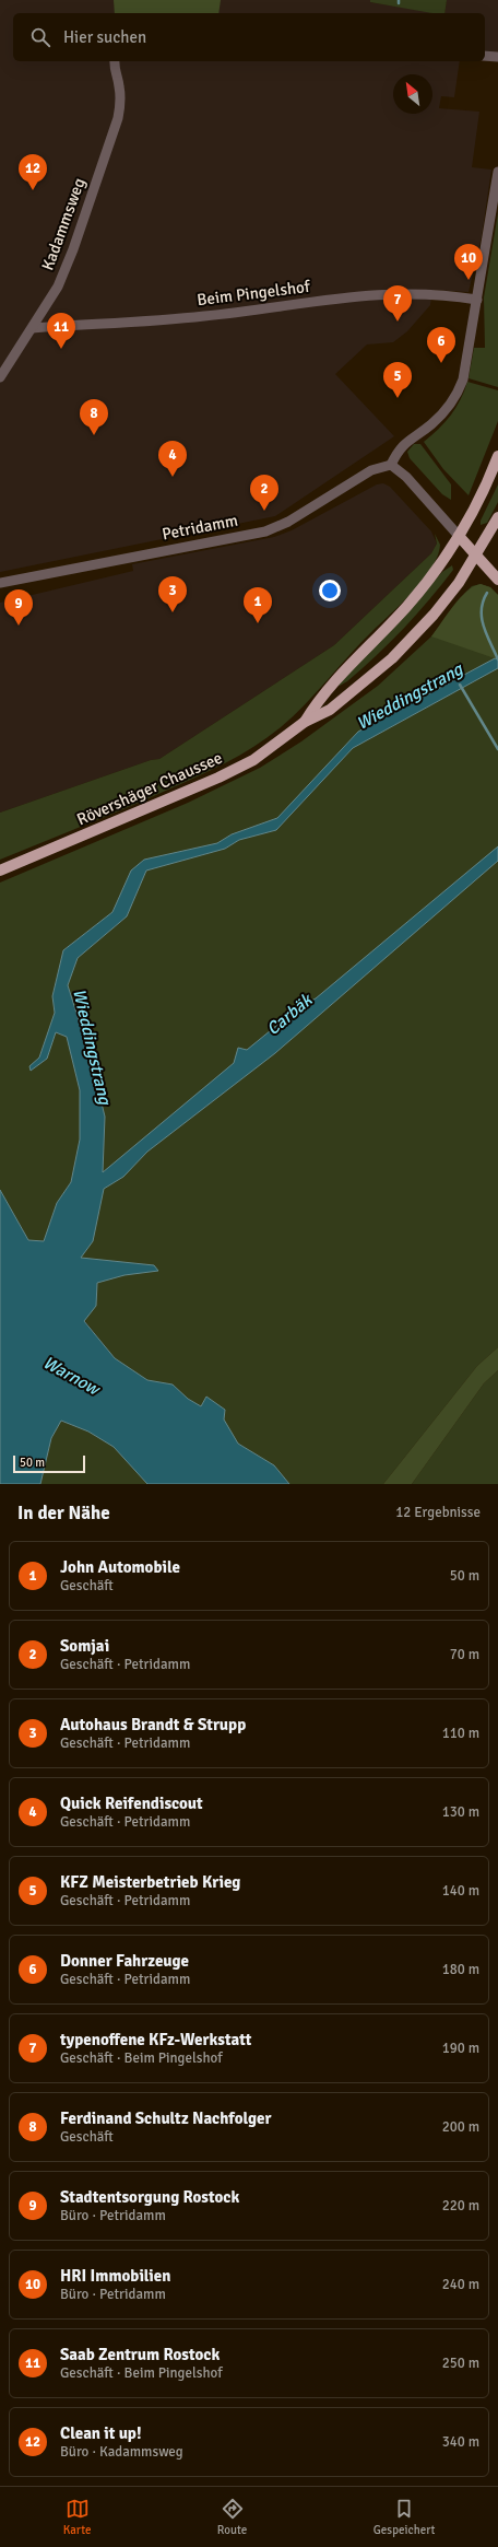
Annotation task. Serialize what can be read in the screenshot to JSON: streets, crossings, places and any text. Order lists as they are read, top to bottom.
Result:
{
  "streets": {
    "main road": ["Rövershäger Chaussee"],
    "street": ["Kadammsweg", "Beim Pingelshof", "Petridamm"]
  },
  "crossings": [
    ["Kadammsweg", "Beim Pingelshof"]
  ],
  "water": ["Wieddingstrang", "Carbäk", "Warnow"],
  "scale_bar": "50 m",
  "north": "top left",
  "page": {
    "search": "Hier suchen",
    "pins": [
      "12",
      "10",
      "7",
      "11",
      "6",
      "5",
      "8",
      "4",
      "2",
      "3",
      "1",
      "9"
    ],
    "scale": "50 m",
    "heading": ["In der Nähe", "12 Ergebnisse"],
    "list": [
      {
        "mark": "1",
        "name": "John Automobile",
        "note": "Geschäft",
        "value": "50 m"
      },
      {
        "mark": "2",
        "name": "Somjai",
        "note": "Geschäft · Petridamm",
        "value": "70 m"
      },
      {
        "mark": "3",
        "name": "Autohaus Brandt & Strupp",
        "note": "Geschäft · Petridamm",
        "value": "110 m"
      },
      {
        "mark": "4",
        "name": "Quick Reifendiscout",
        "note": "Geschäft · Petridamm",
        "value": "130 m"
      },
      {
        "mark": "5",
        "name": "KFZ Meisterbetrieb Krieg",
        "note": "Geschäft · Petridamm",
        "value": "140 m"
      },
      {
        "mark": "6",
        "name": "Donner Fahrzeuge",
        "note": "Geschäft · Petridamm",
        "value": "180 m"
      },
      {
        "mark": "7",
        "name": "typenoffene KFz-Werkstatt",
        "note": "Geschäft · Beim Pingelshof",
        "value": "190 m"
      },
      {
        "mark": "8",
        "name": "Ferdinand Schultz Nachfolger",
        "note": "Geschäft",
        "value": "200 m"
      },
      {
        "mark": "9",
        "name": "Stadtentsorgung Rostock",
        "note": "Büro · Petridamm",
        "value": "220 m"
      },
      {
        "mark": "10",
        "name": "HRI Immobilien",
        "note": "Büro · Petridamm",
        "value": "240 m"
      },
      {
        "mark": "11",
        "name": "Saab Zentrum Rostock",
        "note": "Geschäft · Beim Pingelshof",
        "value": "250 m"
      },
      {
        "mark": "12",
        "name": "Clean it up!",
        "note": "Büro · Kadammsweg",
        "value": "340 m"
      }
    ],
    "nav": ["Karte", "Route", "Gespeichert"]
  }
}
